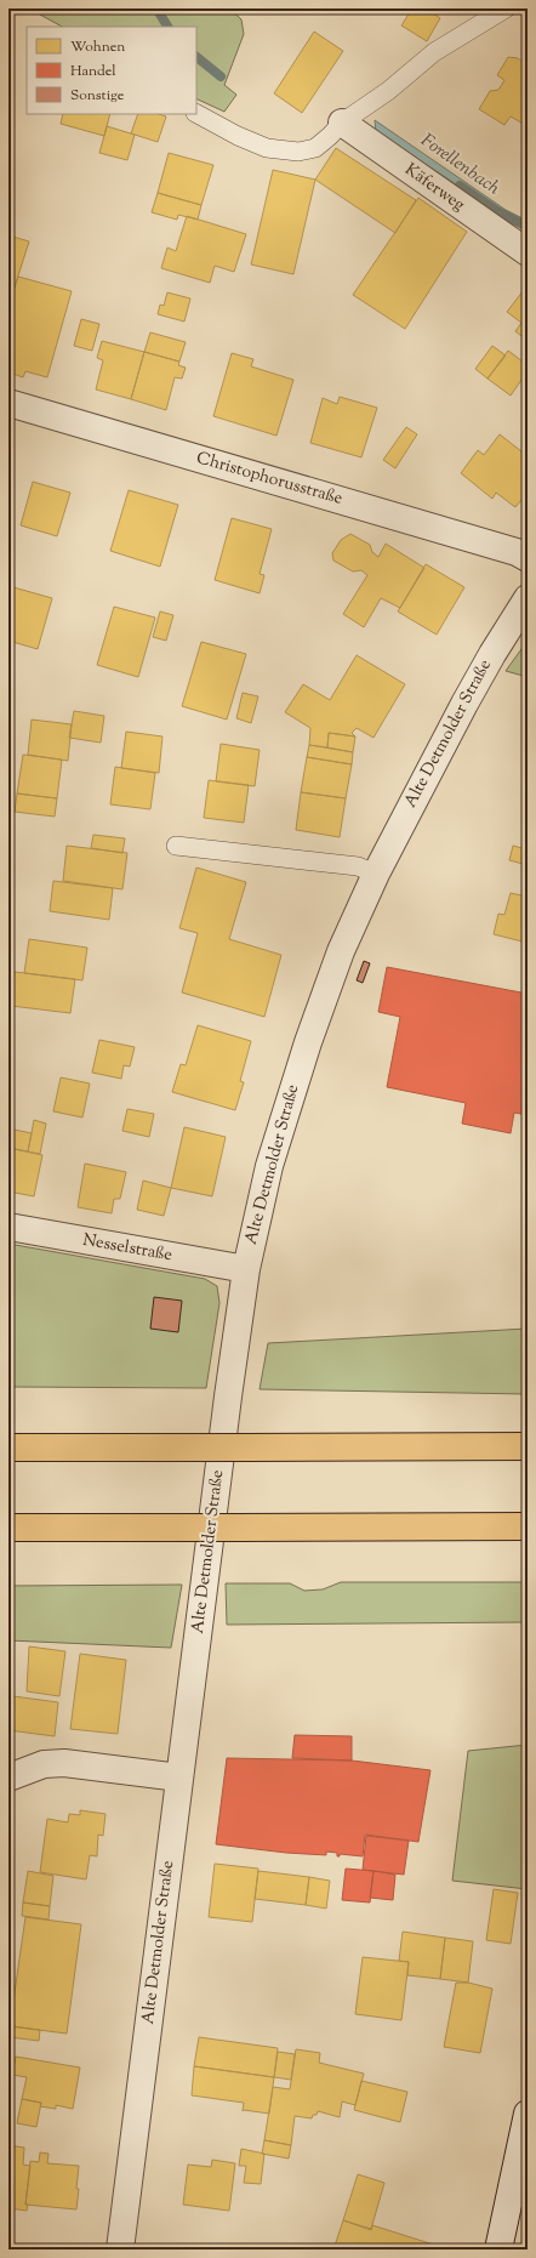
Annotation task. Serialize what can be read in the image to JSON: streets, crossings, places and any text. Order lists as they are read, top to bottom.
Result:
{
  "streets": {
    "street": [
      "Käferweg",
      "Christophorusstraße",
      "Alte Detmolder Straße",
      "Nesselstraße"
    ]
  },
  "crossings": [
    ["Alte Detmolder Straße", "Nesselstraße"]
  ],
  "water": ["Forellenbach"],
  "legend": ["Wohnen", "Handel", "Sonstige"]
}
